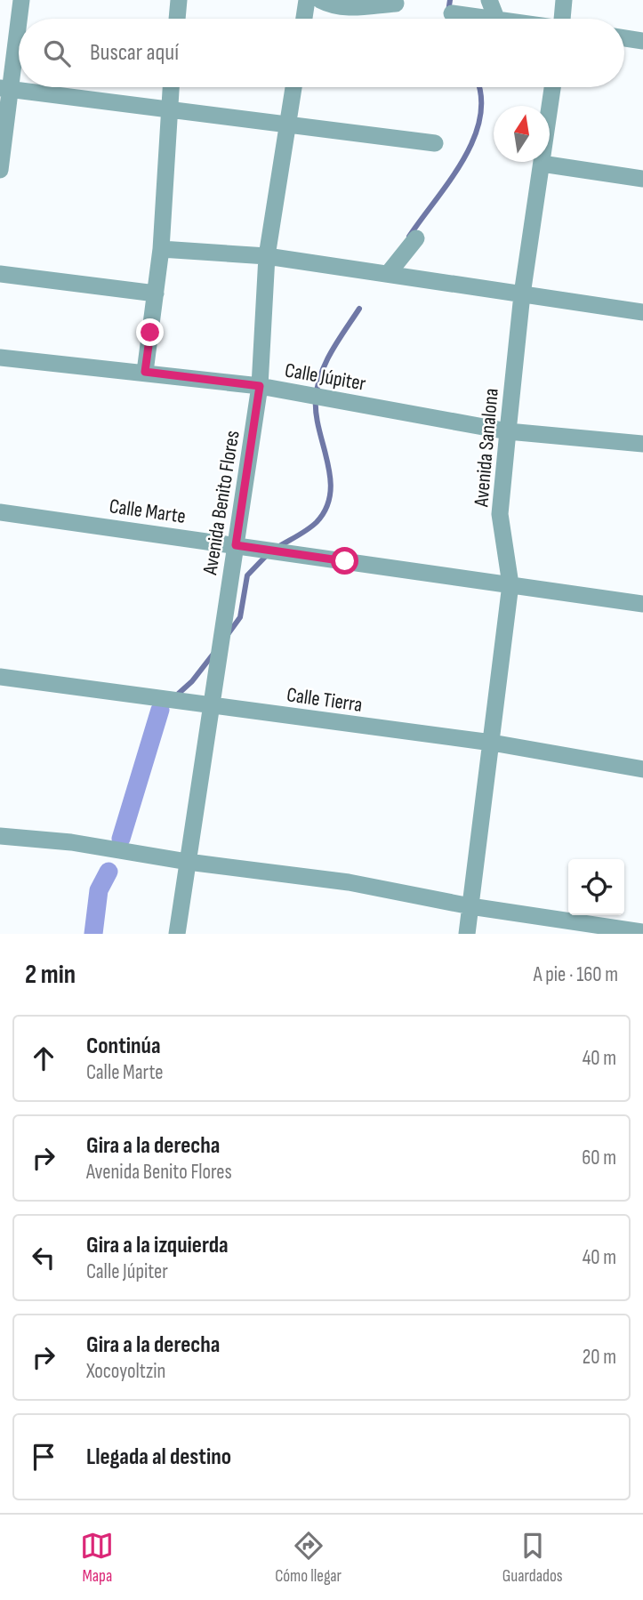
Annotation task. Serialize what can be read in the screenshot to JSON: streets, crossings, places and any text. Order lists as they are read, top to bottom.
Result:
{
  "streets": {
    "street": [
      "Calle Júpiter",
      "Avenida Sanalona",
      "Avenida Benito Flores",
      "Calle Marte",
      "Calle Tierra"
    ]
  },
  "crossings": [
    ["Calle Júpiter", "Avenida Sanalona"],
    ["Calle Júpiter", "Avenida Benito Flores"],
    ["Avenida Sanalona", "Calle Marte"],
    ["Avenida Sanalona", "Calle Tierra"],
    ["Avenida Benito Flores", "Calle Marte"],
    ["Avenida Benito Flores", "Calle Tierra"]
  ],
  "north": "top",
  "page": {
    "search": "Buscar aquí",
    "heading": ["2 min", "A pie · 160 m"],
    "list": [
      ["Continúa", "Calle Marte", "40 m"],
      ["Gira a la derecha", "Avenida Benito Flores", "60 m"],
      ["Gira a la izquierda", "Calle Júpiter", "40 m"],
      ["Gira a la derecha", "Xocoyoltzin", "20 m"],
      "Llegada al destino"
    ],
    "nav": ["Mapa", "Cómo llegar", "Guardados"]
  }
}
